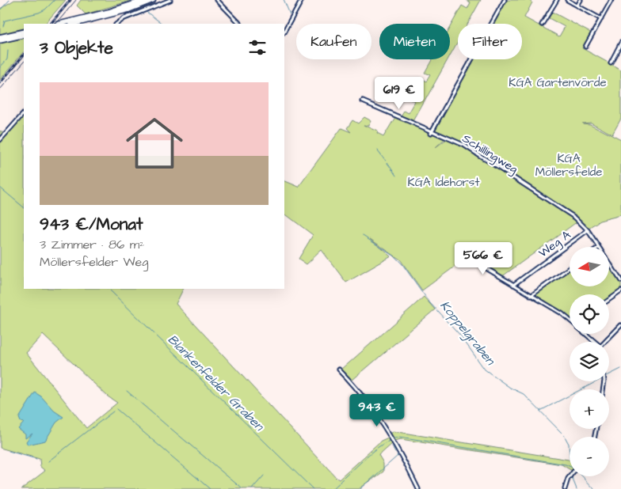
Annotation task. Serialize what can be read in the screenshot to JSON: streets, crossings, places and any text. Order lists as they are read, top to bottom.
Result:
{
  "streets": {
    "street": ["Schillingweg", "Weg A"]
  },
  "crossings": [
    ["Schillingweg", "Weg A"]
  ],
  "water": ["Koppelgraben", "Blankenfelder Graben"],
  "parks": ["KGA Gartenvörde", "KGA Möllersfelde", "KGA Idehorst"],
  "north": "left",
  "page": {
    "chip": ["Kaufen", "Mieten", "Filter"],
    "heading": "3 Objekte",
    "list": [
      {
        "name": "943 €/Monat",
        "note": "3 Zimmer · 86 m² · Möllersfelder Weg"
      }
    ],
    "price": ["619 €", "566 €", "943 €"],
    "map_buttons": ["+", "−"]
  }
}
